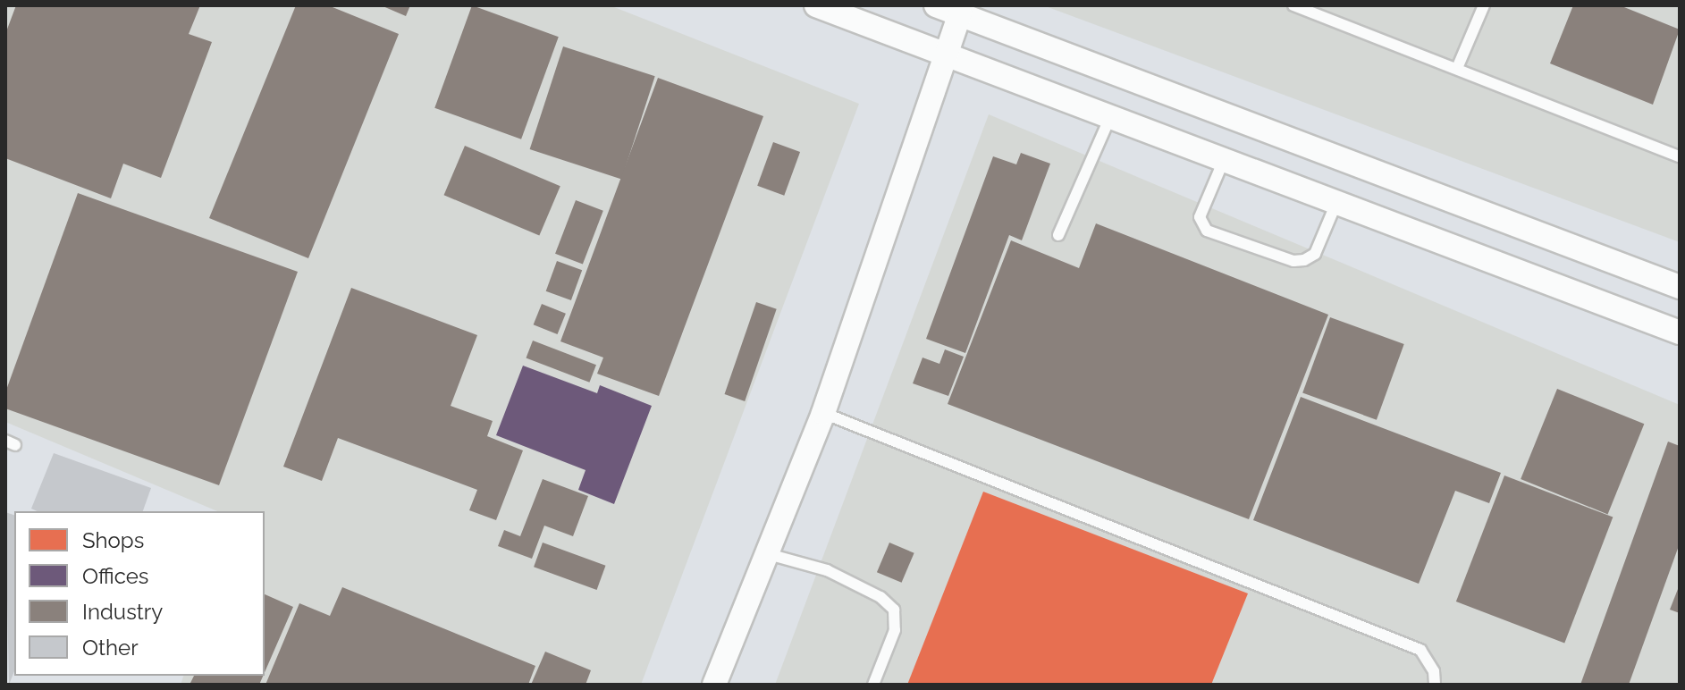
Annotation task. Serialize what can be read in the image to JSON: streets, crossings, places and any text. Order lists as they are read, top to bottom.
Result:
{
  "legend": [
    "Shops",
    "Offices",
    "Industry",
    "Other"
  ]
}
